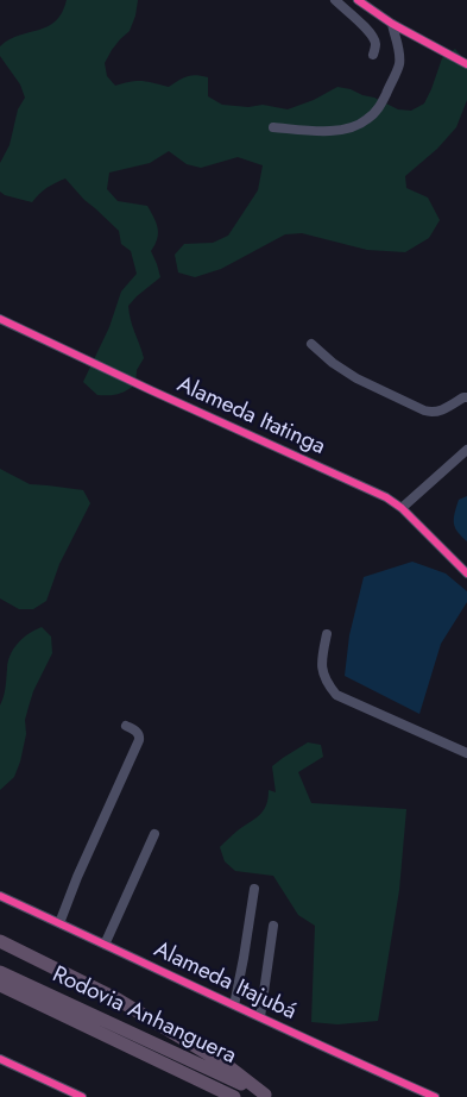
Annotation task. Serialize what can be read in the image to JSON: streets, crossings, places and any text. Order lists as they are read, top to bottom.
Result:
{
  "streets": {
    "highway": ["Rodovia Anhanguera"],
    "street": ["Alameda Itatinga", "Alameda Itajubá"]
  }
}
